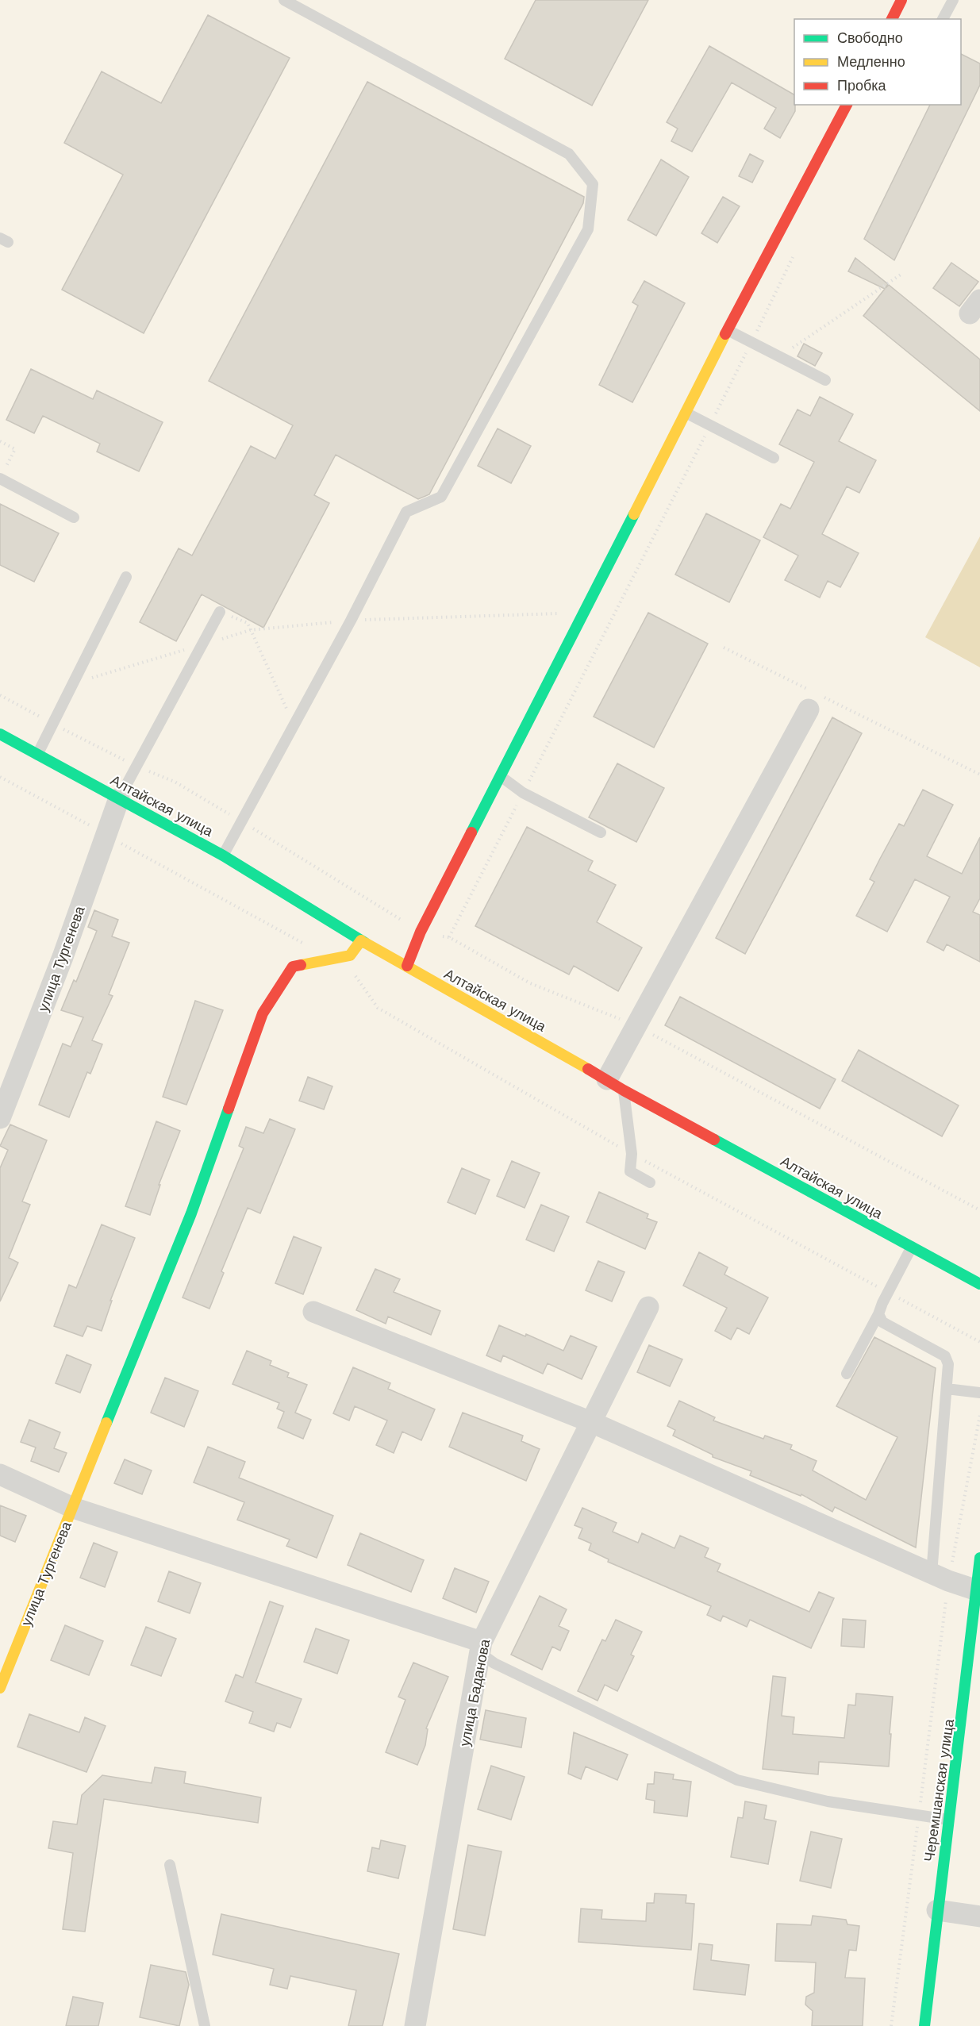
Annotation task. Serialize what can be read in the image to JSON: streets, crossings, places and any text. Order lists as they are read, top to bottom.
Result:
{
  "streets": {
    "street": [
      "Алтайская улица",
      "улица Тургенева",
      "улица Баданова",
      "Черемшанская улица"
    ]
  },
  "crossings": [
    ["Алтайская улица", "улица Тургенева"]
  ],
  "legend": ["Свободно", "Медленно", "Пробка"]
}
